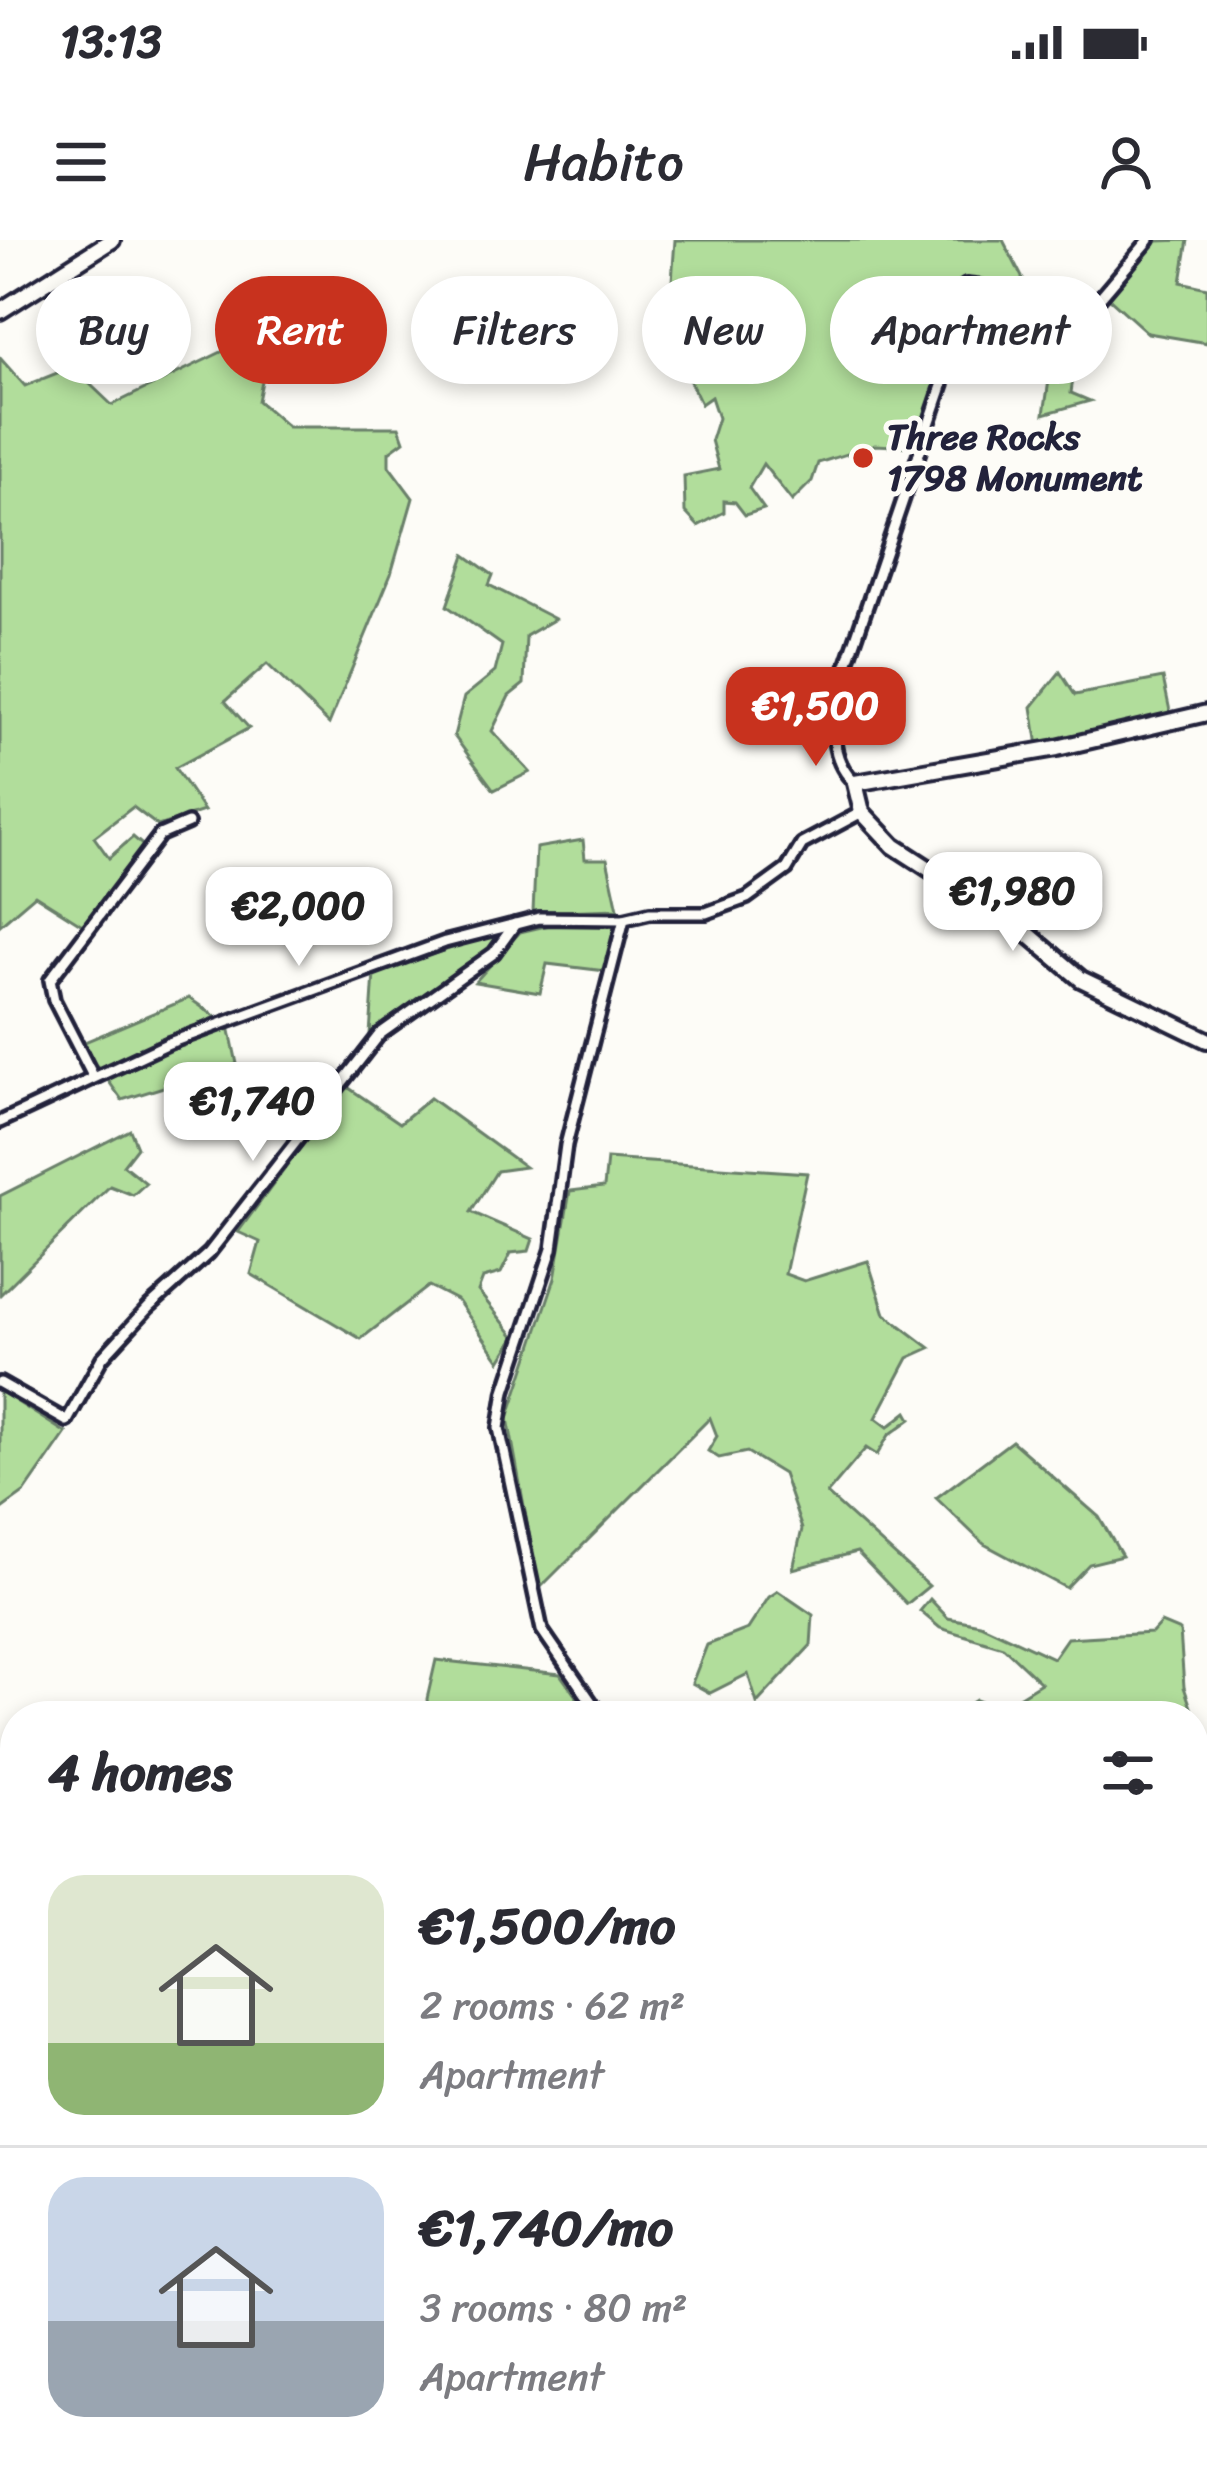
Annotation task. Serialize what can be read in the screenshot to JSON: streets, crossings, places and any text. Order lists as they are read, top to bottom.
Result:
{
  "places": ["Three Rocks 1798 Monument"],
  "page": {
    "status": "13:13",
    "header": "Habito",
    "chip": [
      "Buy",
      "Rent",
      "Filters",
      "New",
      "Apartment"
    ],
    "price": [
      "€1,500",
      "€1,980",
      "€2,000",
      "€1,740"
    ],
    "heading": "4 homes",
    "list": [
      {
        "name": "€1,500/mo",
        "note": "2 rooms · 62 m² · Apartment"
      },
      {
        "name": "€1,740/mo",
        "note": "3 rooms · 80 m² · Apartment"
      }
    ]
  }
}
